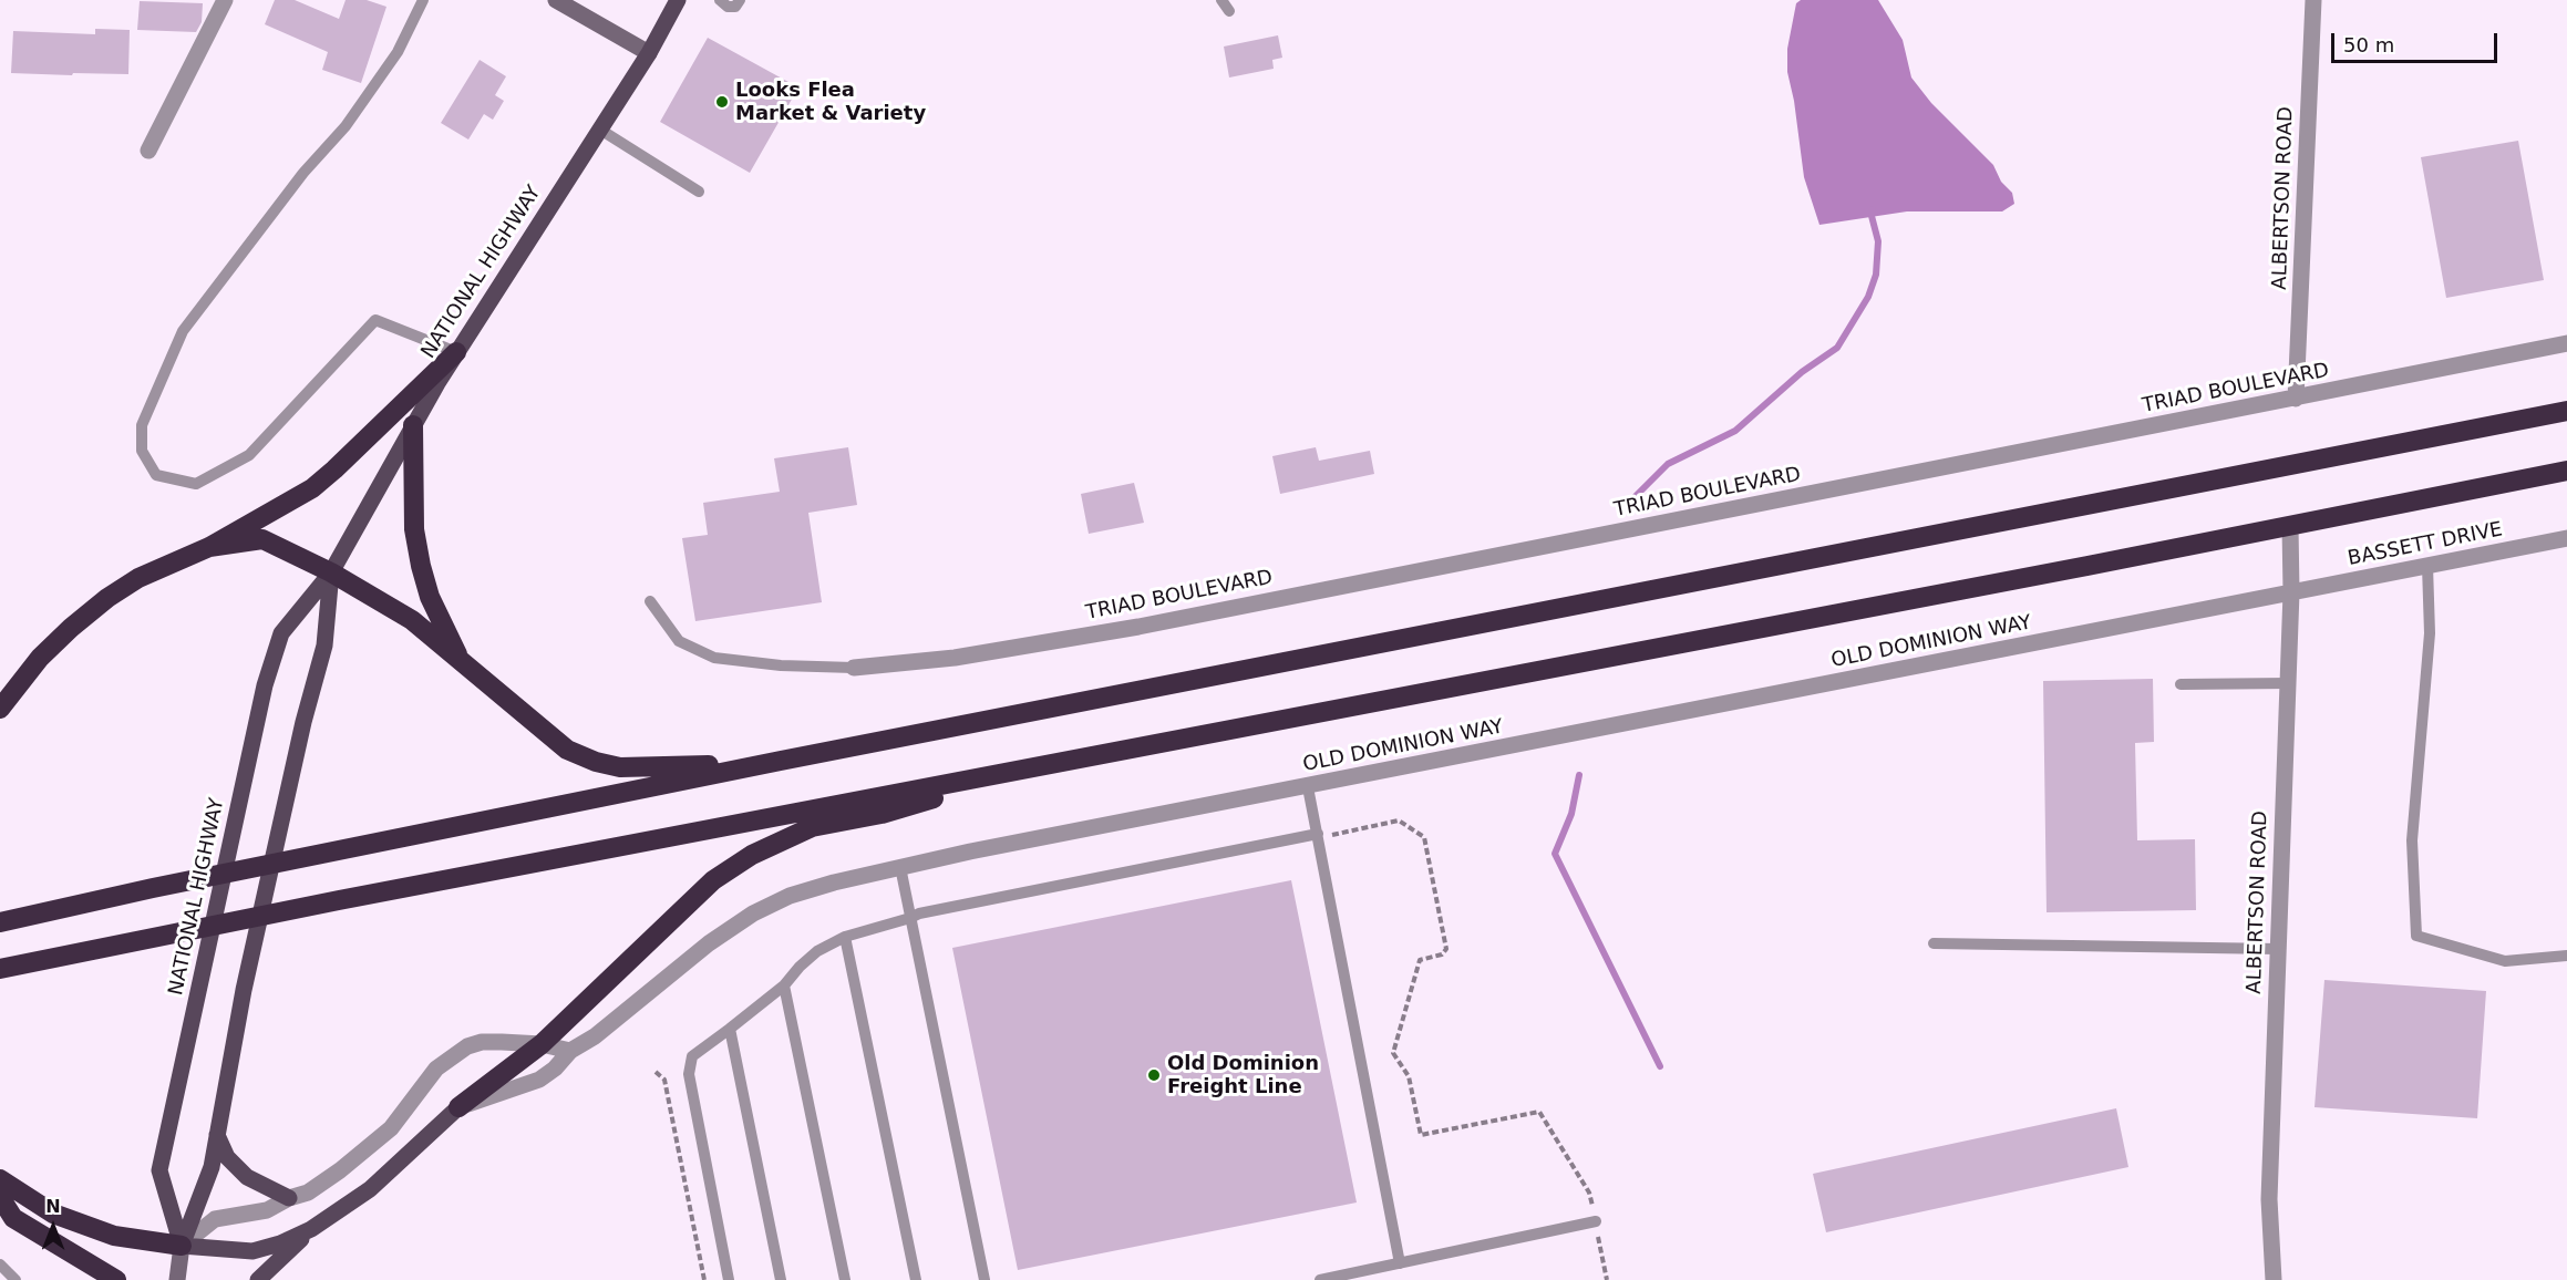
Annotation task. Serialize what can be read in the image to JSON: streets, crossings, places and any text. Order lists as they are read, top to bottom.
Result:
{
  "streets": {
    "main road": ["NATIONAL HIGHWAY"],
    "street": [
      "ALBERTSON ROAD",
      "TRIAD BOULEVARD",
      "BASSETT DRIVE",
      "OLD DOMINION WAY"
    ]
  },
  "crossings": [
    ["ALBERTSON ROAD", "TRIAD BOULEVARD"],
    ["ALBERTSON ROAD", "BASSETT DRIVE"],
    ["ALBERTSON ROAD", "OLD DOMINION WAY"],
    ["BASSETT DRIVE", "OLD DOMINION WAY"]
  ],
  "places": ["Looks Flea Market & Variety", "Old Dominion Freight Line"],
  "scale_bar": "50 m",
  "north": "top"
}
